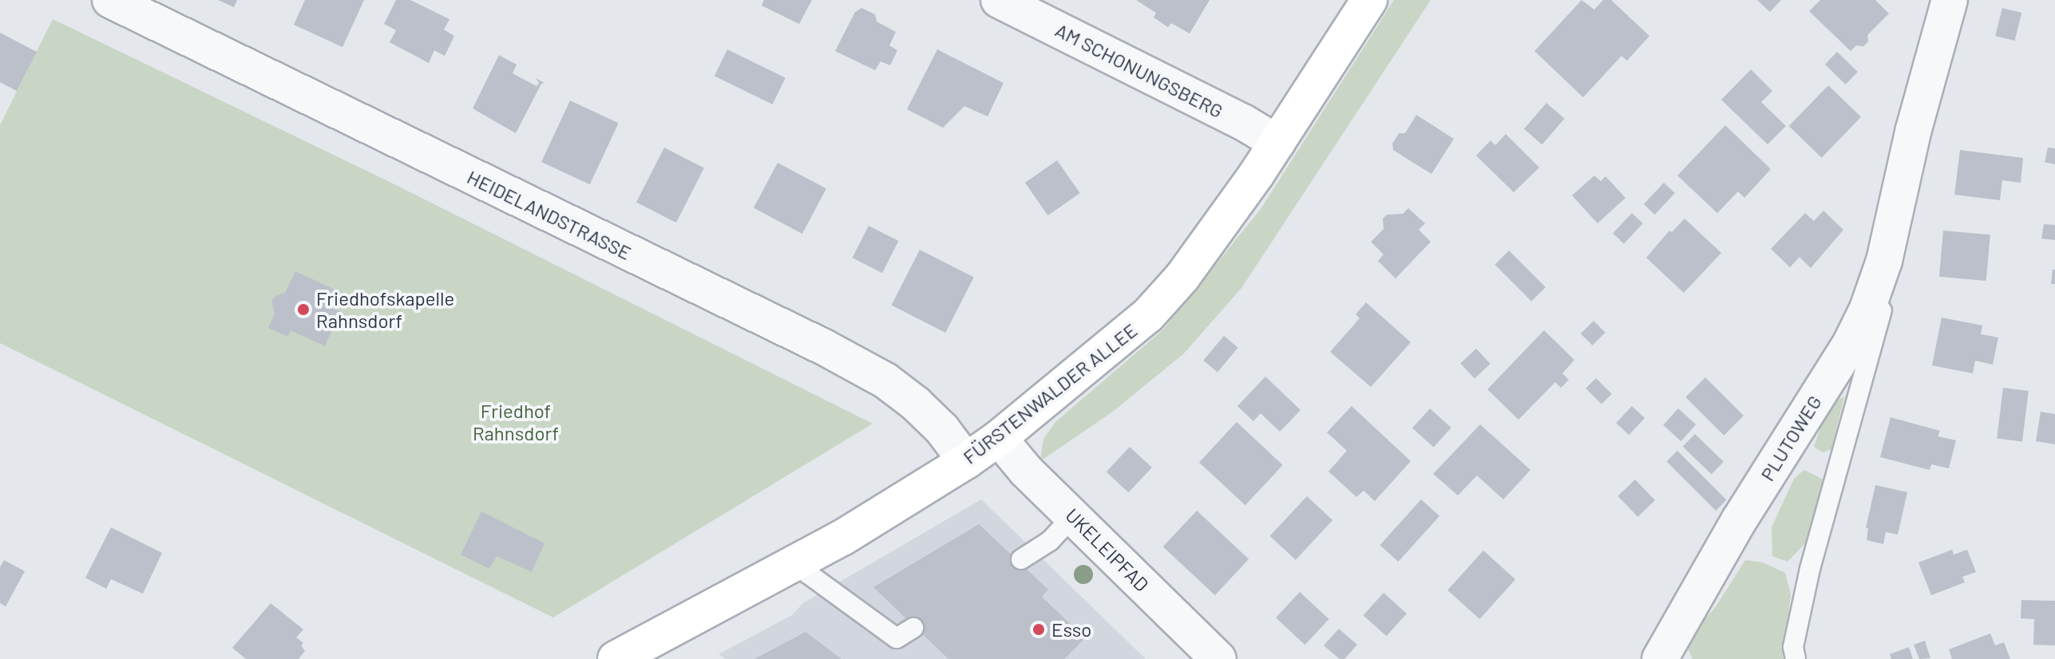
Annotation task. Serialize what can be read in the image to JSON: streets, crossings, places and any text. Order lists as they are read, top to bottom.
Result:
{
  "streets": {
    "main road": ["FÜRSTENWALDER ALLEE"],
    "street": [
      "AM SCHONUNGSBERG",
      "HEIDELANDSTRASSE",
      "PLUTOWEG",
      "UKELEIPFAD"
    ]
  },
  "crossings": [
    ["AM SCHONUNGSBERG", "FÜRSTENWALDER ALLEE"],
    ["HEIDELANDSTRASSE", "FÜRSTENWALDER ALLEE"],
    ["FÜRSTENWALDER ALLEE", "UKELEIPFAD"]
  ],
  "parks": ["Friedhof Rahnsdorf"],
  "places": ["Friedhofskapelle Rahnsdorf", "Esso"]
}
